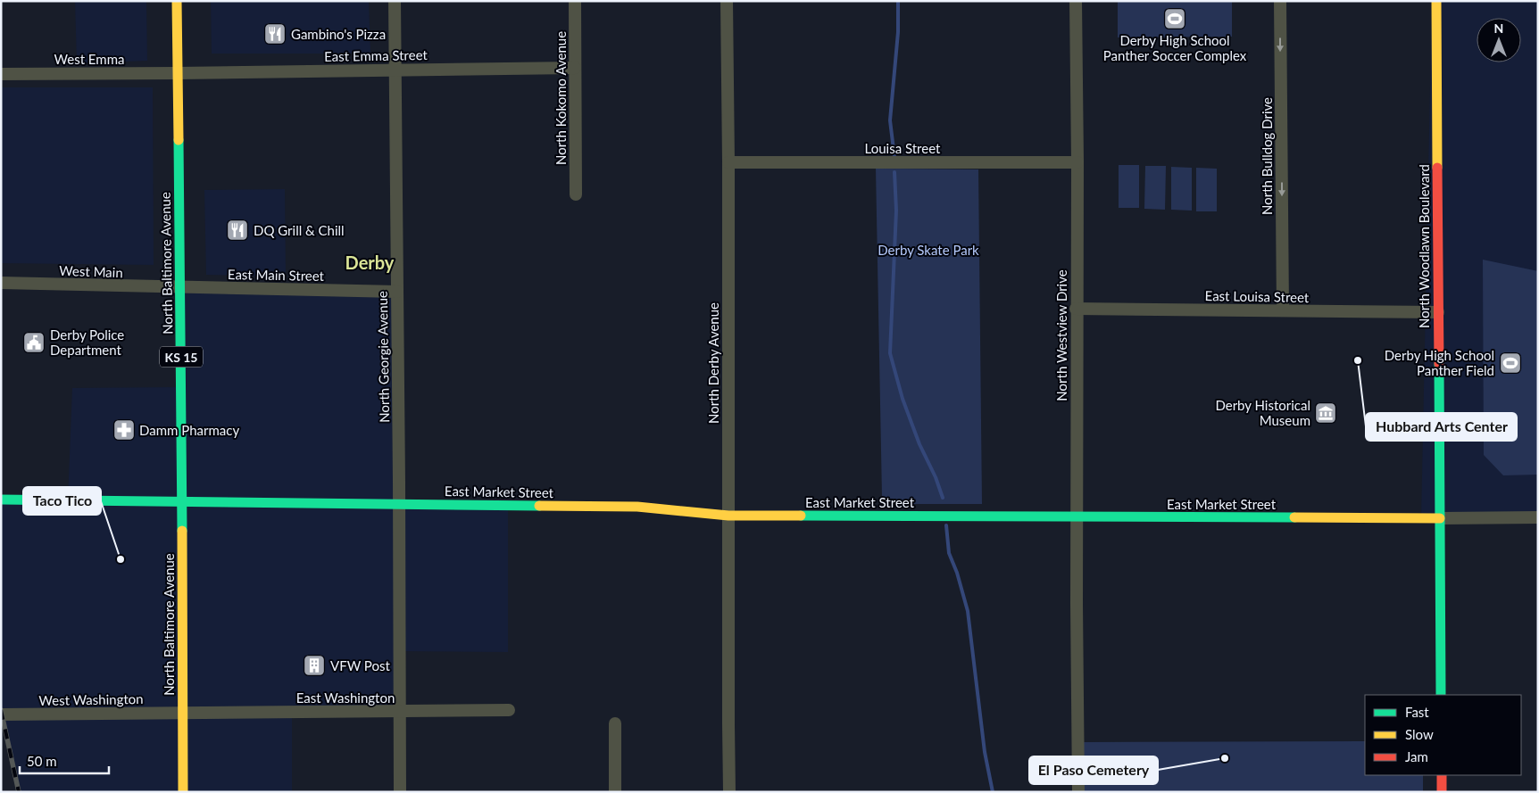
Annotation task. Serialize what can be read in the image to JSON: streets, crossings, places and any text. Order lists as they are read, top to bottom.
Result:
{
  "streets": {
    "street": [
      "East Emma Street",
      "West Emma",
      "North Kokomo Avenue",
      "Louisa Street",
      "North Bulldog Drive",
      "North Woodlawn Boulevard",
      "North Baltimore Avenue",
      "West Main",
      "East Main Street",
      "East Louisa Street",
      "North Westview Drive",
      "KS 15",
      "North Georgie Avenue",
      "North Derby Avenue",
      "East Market Street",
      "East Washington",
      "West Washington"
    ]
  },
  "crossings": [
    ["East Emma Street", "West Emma"],
    ["East Emma Street", "North Kokomo Avenue"],
    ["East Emma Street", "North Baltimore Avenue"],
    ["East Emma Street", "North Georgie Avenue"],
    ["West Emma", "North Baltimore Avenue"],
    ["Louisa Street", "North Westview Drive"],
    ["Louisa Street", "North Derby Avenue"],
    ["North Bulldog Drive", "East Louisa Street"],
    ["North Woodlawn Boulevard", "East Louisa Street"],
    ["North Woodlawn Boulevard", "East Market Street"],
    ["North Baltimore Avenue", "West Main"],
    ["North Baltimore Avenue", "East Main Street"],
    ["North Baltimore Avenue", "KS 15"],
    ["North Baltimore Avenue", "East Market Street"],
    ["North Baltimore Avenue", "East Washington"],
    ["North Baltimore Avenue", "West Washington"],
    ["West Main", "East Main Street"],
    ["East Main Street", "North Georgie Avenue"],
    ["East Louisa Street", "North Westview Drive"],
    ["North Westview Drive", "East Market Street"],
    ["KS 15", "East Washington"],
    ["KS 15", "West Washington"],
    ["North Georgie Avenue", "East Market Street"],
    ["North Georgie Avenue", "East Washington"],
    ["North Derby Avenue", "East Market Street"],
    ["East Washington", "West Washington"]
  ],
  "one_way": ["North Bulldog Drive"],
  "districts": ["Derby"],
  "parks": ["Derby Skate Park"],
  "places": {
    "sports": ["Derby High School Panther Soccer Complex", "Derby High School Panther Field"],
    "restaurant": ["Gambino's Pizza", "DQ Grill & Chill"],
    "public building": ["Derby Police Department"],
    "other": ["Hubbard Arts Center", "Taco Tico", "El Paso Cemetery"],
    "museum": ["Derby Historical Museum"],
    "pharmacy": ["Damm Pharmacy"],
    "building": ["VFW Post"]
  },
  "legend": ["Fast", "Slow", "Jam"],
  "scale_bar": "50 m",
  "north": "top"
}
